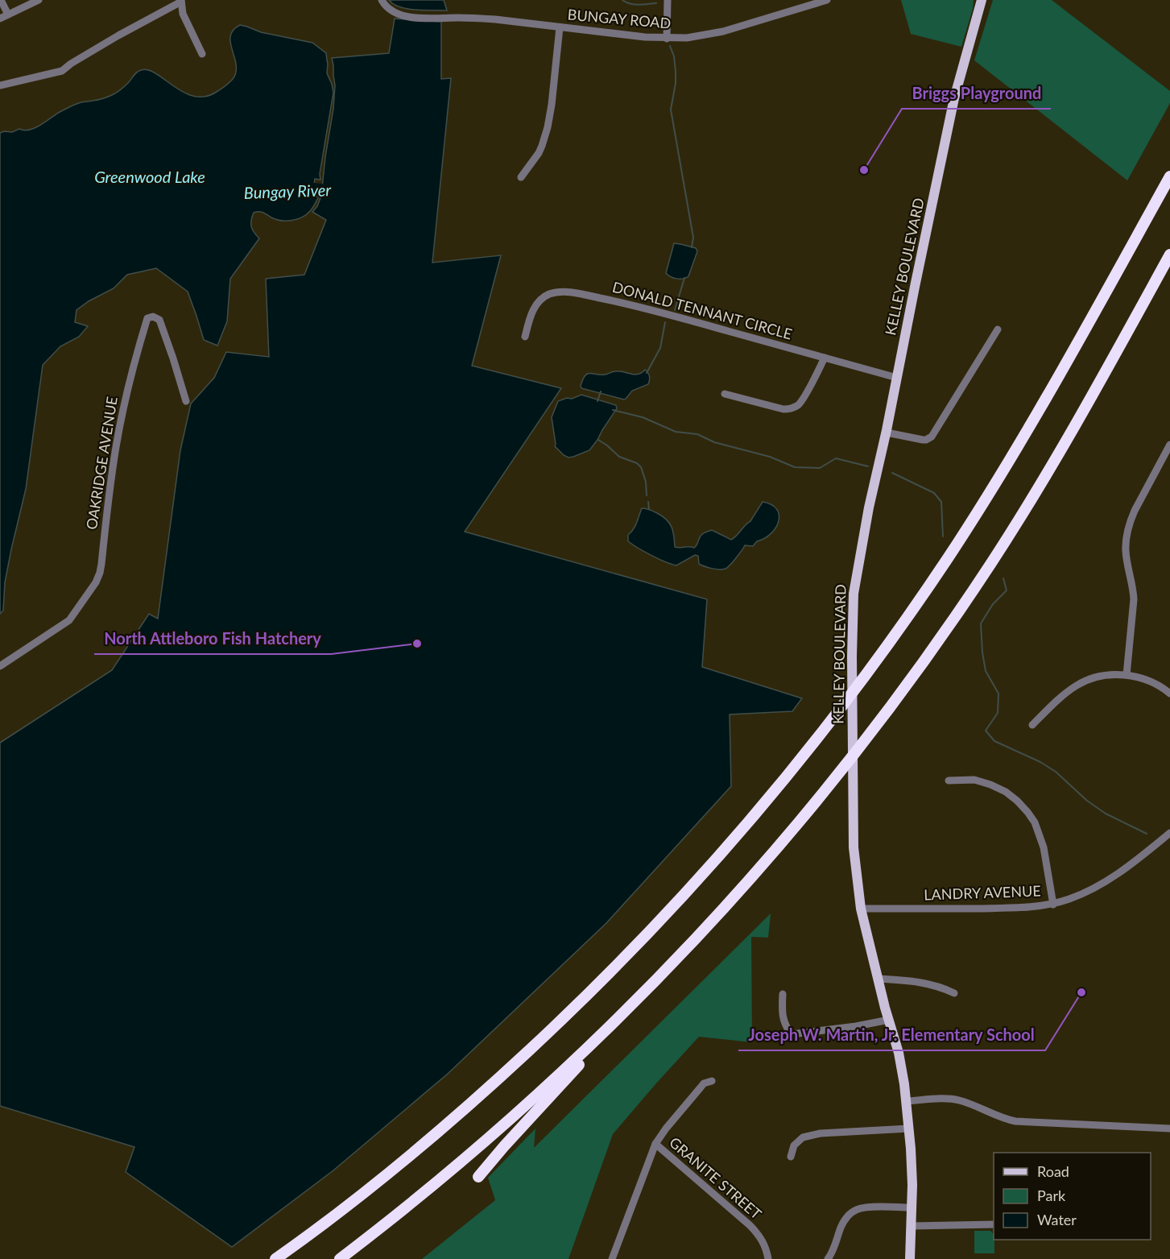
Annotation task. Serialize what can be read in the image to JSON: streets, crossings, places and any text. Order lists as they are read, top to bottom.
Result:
{
  "streets": {
    "main road": ["KELLEY BOULEVARD"],
    "street": [
      "BUNGAY ROAD",
      "DONALD TENNANT CIRCLE",
      "OAKRIDGE AVENUE",
      "LANDRY AVENUE",
      "GRANITE STREET"
    ]
  },
  "crossings": [
    ["KELLEY BOULEVARD", "DONALD TENNANT CIRCLE"],
    ["KELLEY BOULEVARD", "LANDRY AVENUE"]
  ],
  "water": ["Greenwood Lake", "Bungay River"],
  "places": ["Briggs Playground", "North Attleboro Fish Hatchery", "Joseph W. Martin, Jr. Elementary School"],
  "legend": ["Road", "Park", "Water"]
}
